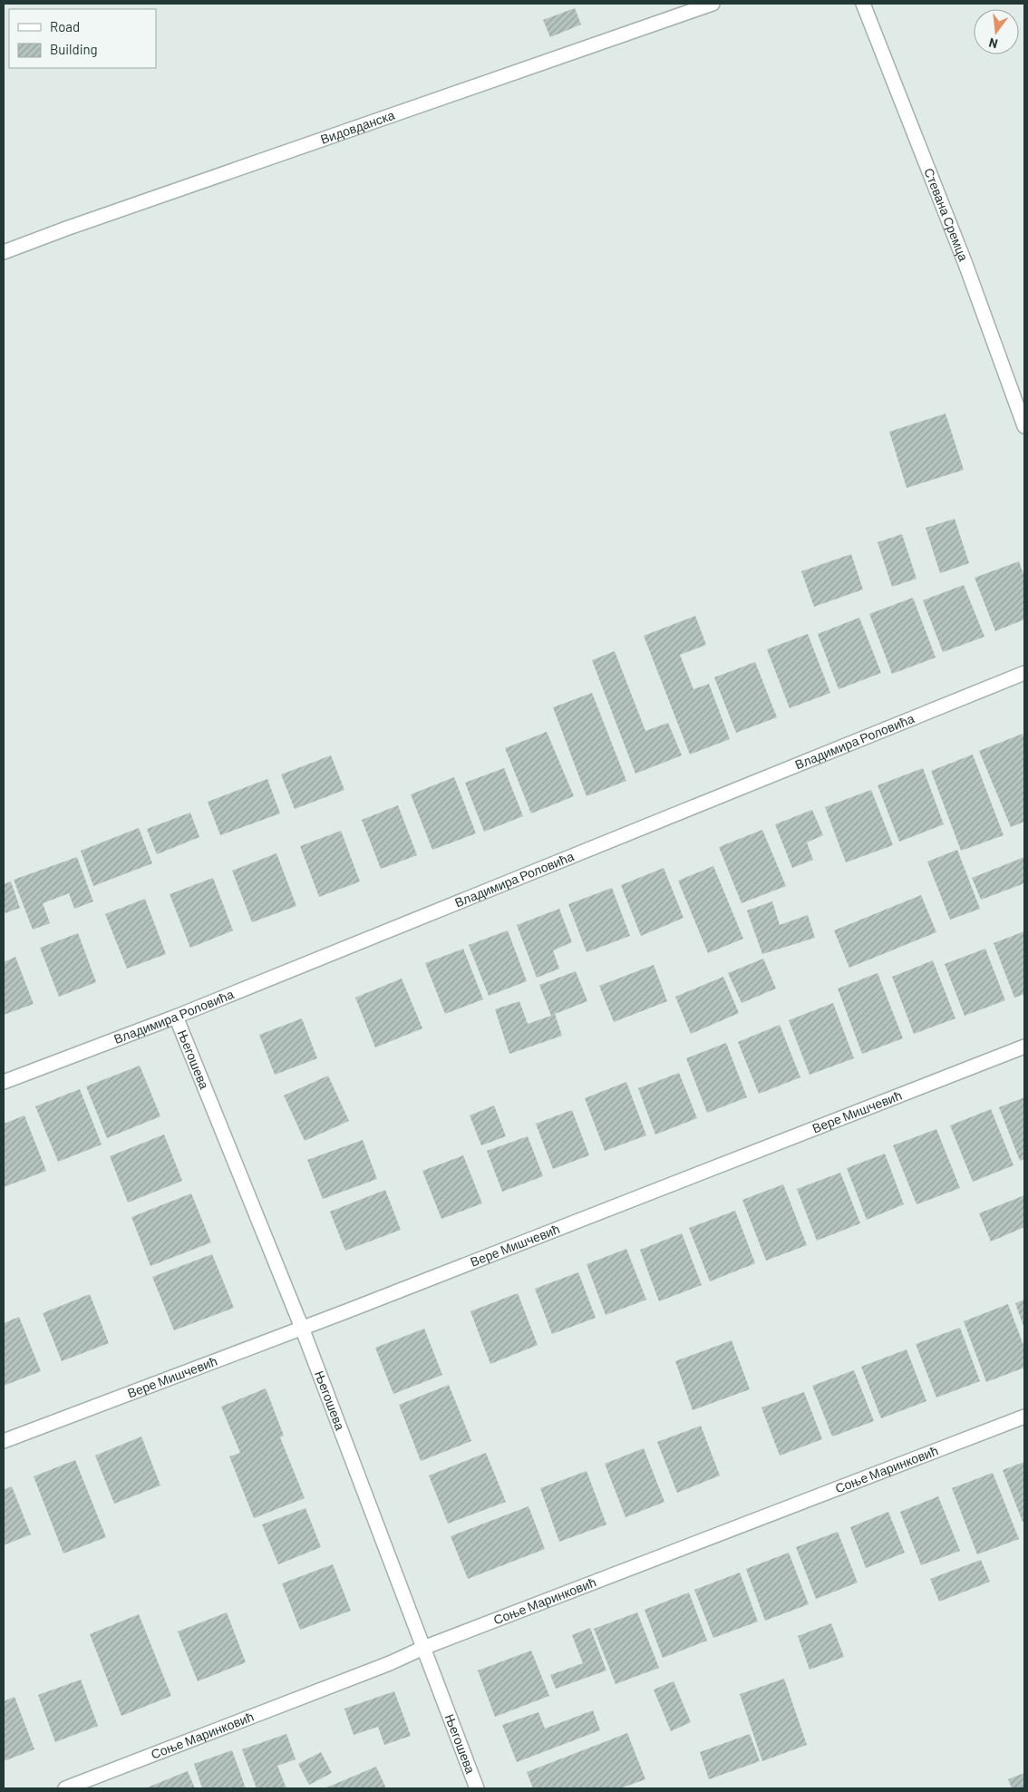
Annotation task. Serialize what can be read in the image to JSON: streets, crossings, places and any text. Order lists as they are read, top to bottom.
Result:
{
  "streets": {
    "street": [
      "Видовданска",
      "Стевана Сремца",
      "Владимира Роловића",
      "Његошева",
      "Вере Мишчевић",
      "Соње Маринковић"
    ]
  },
  "crossings": [
    ["Владимира Роловића", "Његошева"],
    ["Његошева", "Вере Мишчевић"],
    ["Његошева", "Соње Маринковић"]
  ],
  "legend": ["Road", "Building"],
  "north": "bottom"
}
